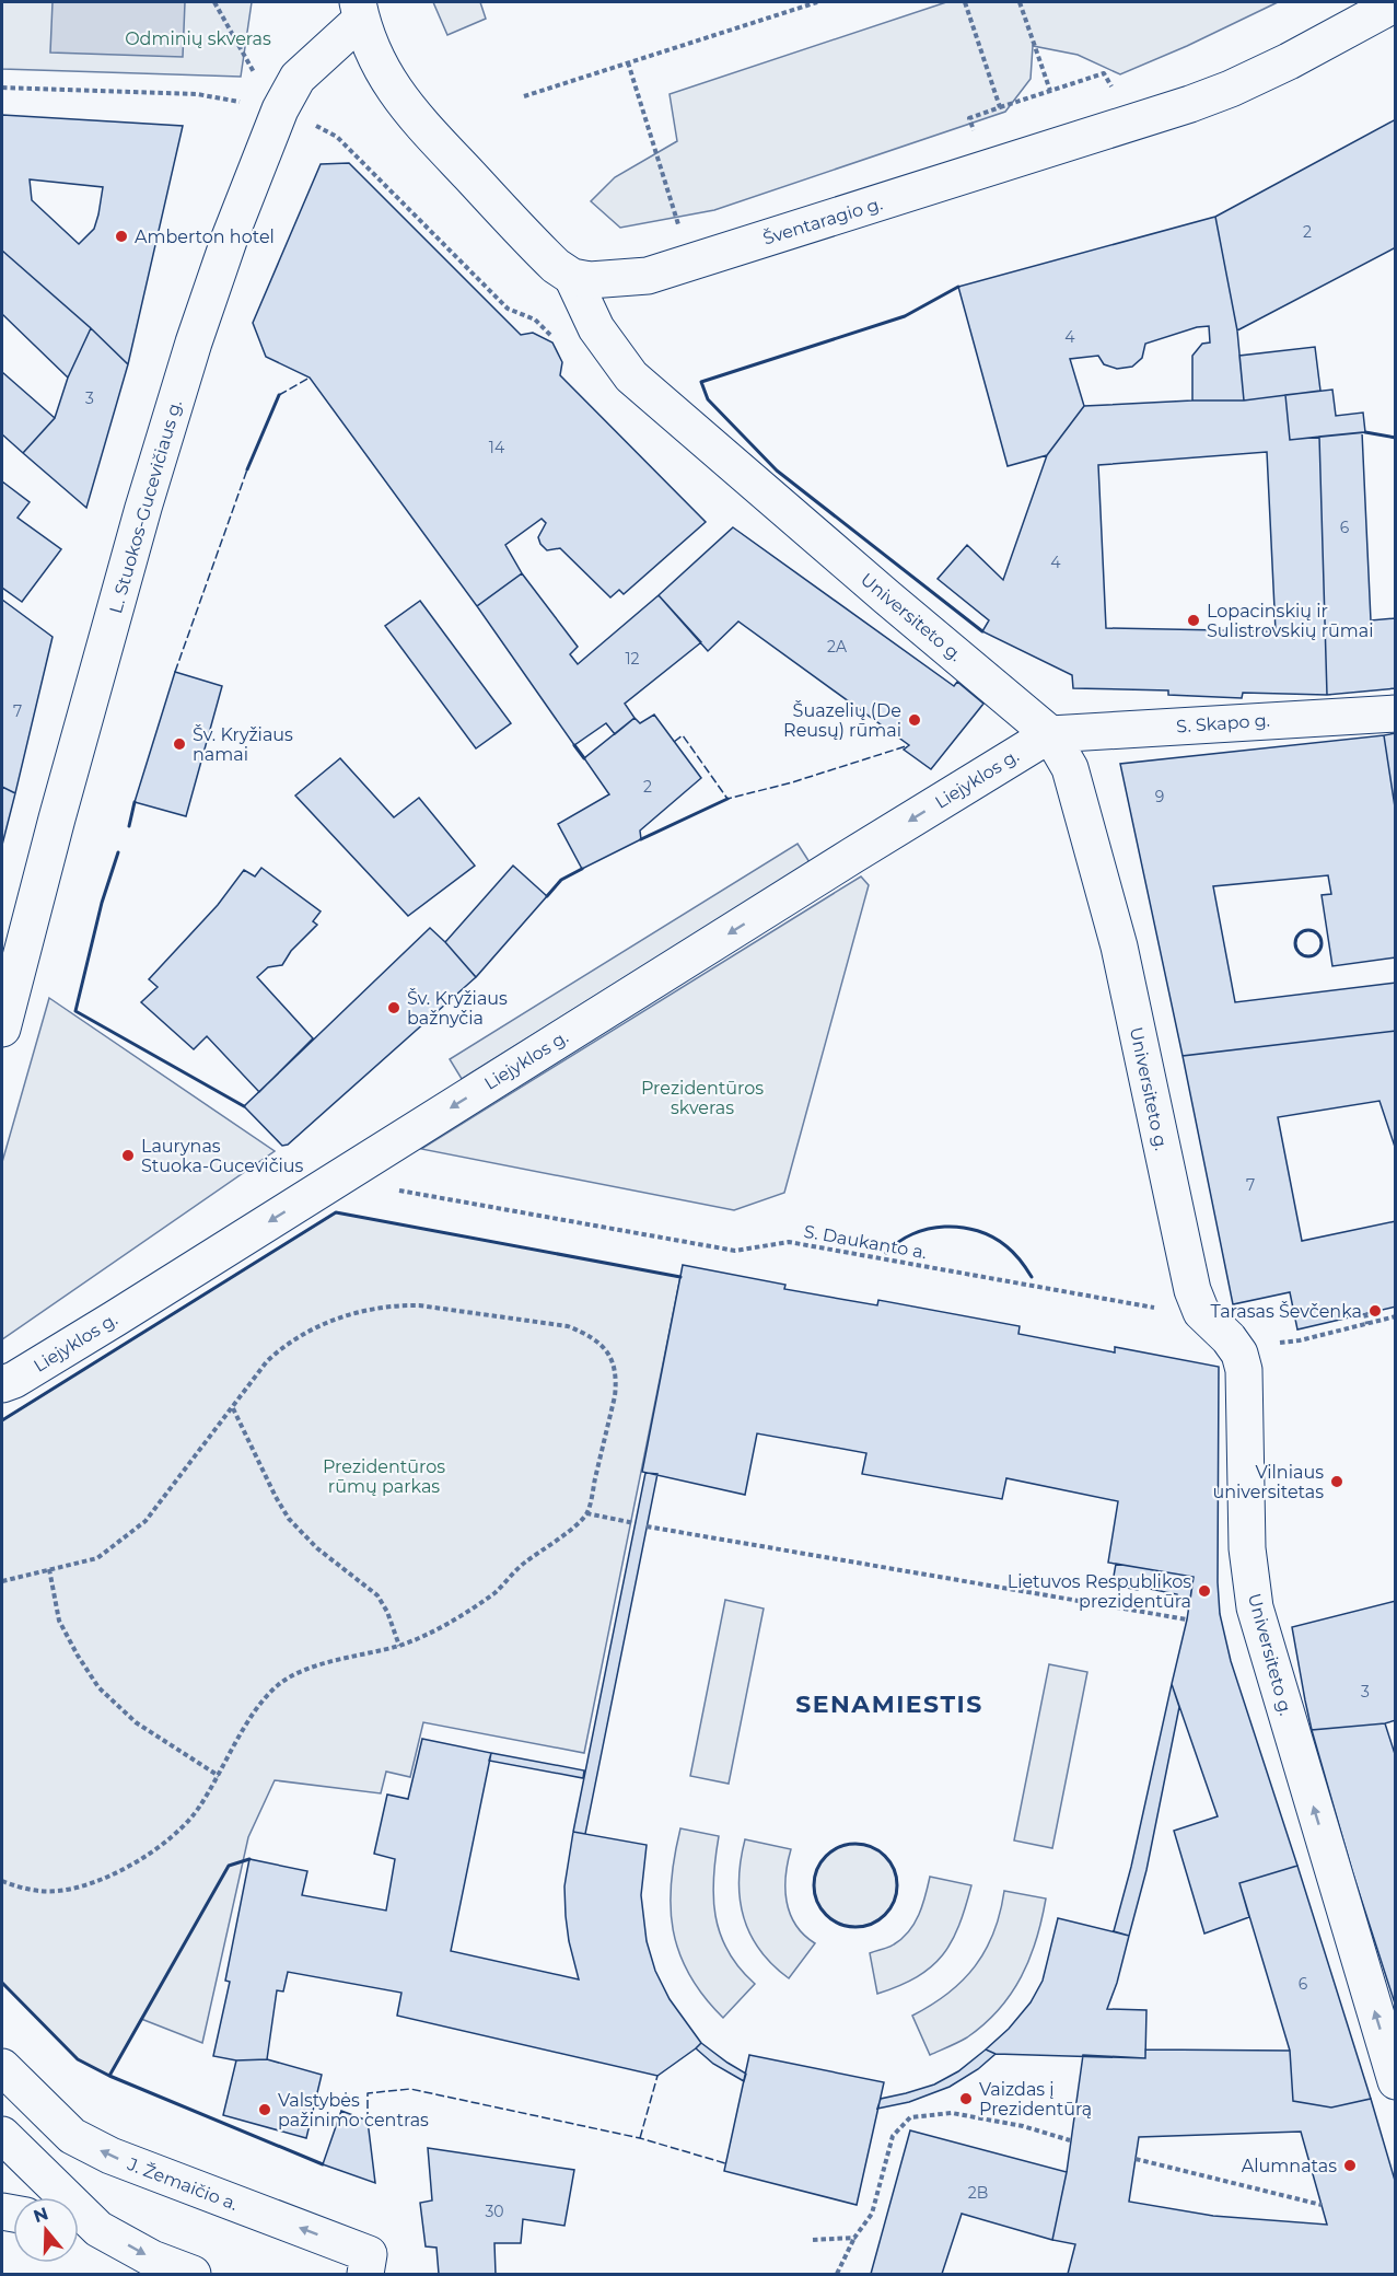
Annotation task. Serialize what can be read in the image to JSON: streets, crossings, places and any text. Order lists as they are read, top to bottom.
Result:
{
  "streets": {
    "street": [
      "Šventaragio g.",
      "L. Stuokos-Gucevičiaus g.",
      "Universiteto g.",
      "S. Skapo g.",
      "Liejyklos g.",
      "J. Žemaičio a."
    ],
    "path": ["S. Daukanto a."]
  },
  "crossings": [
    ["Šventaragio g.", "Universiteto g."],
    ["Universiteto g.", "S. Skapo g."],
    ["Universiteto g.", "Liejyklos g."],
    ["S. Skapo g.", "Liejyklos g."],
    ["Liejyklos g.", "S. Daukanto a."]
  ],
  "one_way": ["Universiteto g.", "Liejyklos g.", "J. Žemaičio a."],
  "districts": ["SENAMIESTIS"],
  "parks": ["Odminių skveras", "Prezidentūros skveras", "Prezidentūros rūmų parkas"],
  "places": [
    "Amberton hotel",
    "Lopacinskių ir Sulistrovskių rūmai",
    "Šuazelių (De Reusų) rūmai",
    "Šv. Kryžiaus namai",
    "Šv. Kryžiaus bažnyčia",
    "Laurynas Stuoka-Gucevičius",
    "Tarasas Ševčenka",
    "Vilniaus universitetas",
    "Lietuvos Respublikos prezidentūra",
    "Vaizdas į Prezidentūrą",
    "Valstybės pažinimo centras",
    "Alumnatas"
  ],
  "house_numbers": [
    "2",
    "4",
    "3",
    "14",
    "6",
    "4",
    "2A",
    "12",
    "7",
    "2",
    "9",
    "7",
    "3",
    "6",
    "2B",
    "30"
  ],
  "north": "top"
}
